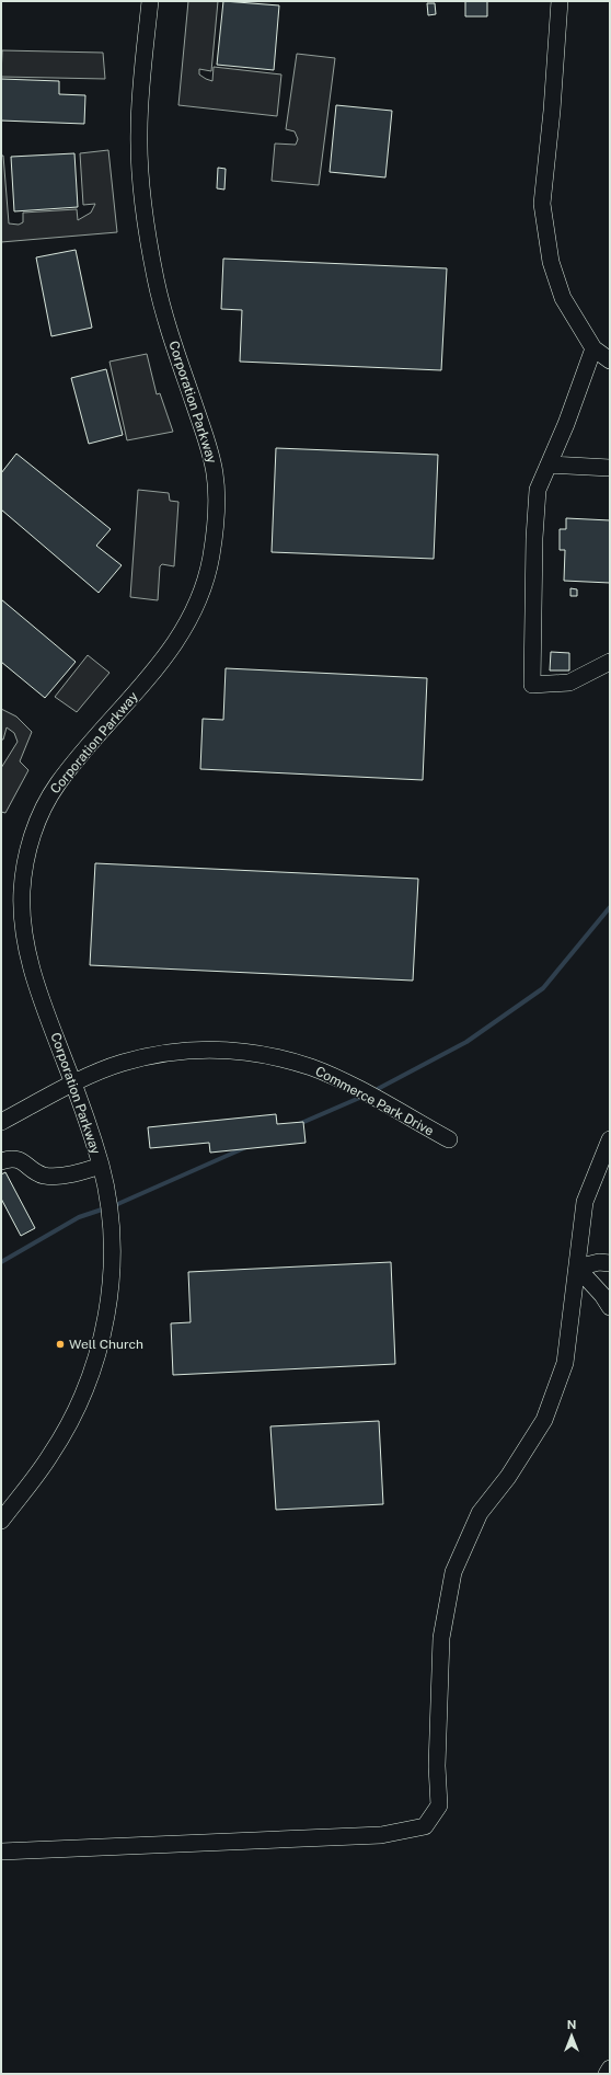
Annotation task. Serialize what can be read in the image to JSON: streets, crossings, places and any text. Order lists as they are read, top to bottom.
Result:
{
  "streets": {
    "street": ["Corporation Parkway", "Commerce Park Drive"]
  },
  "crossings": [
    ["Corporation Parkway", "Commerce Park Drive"]
  ],
  "places": ["Well Church"],
  "north": "top"
}
